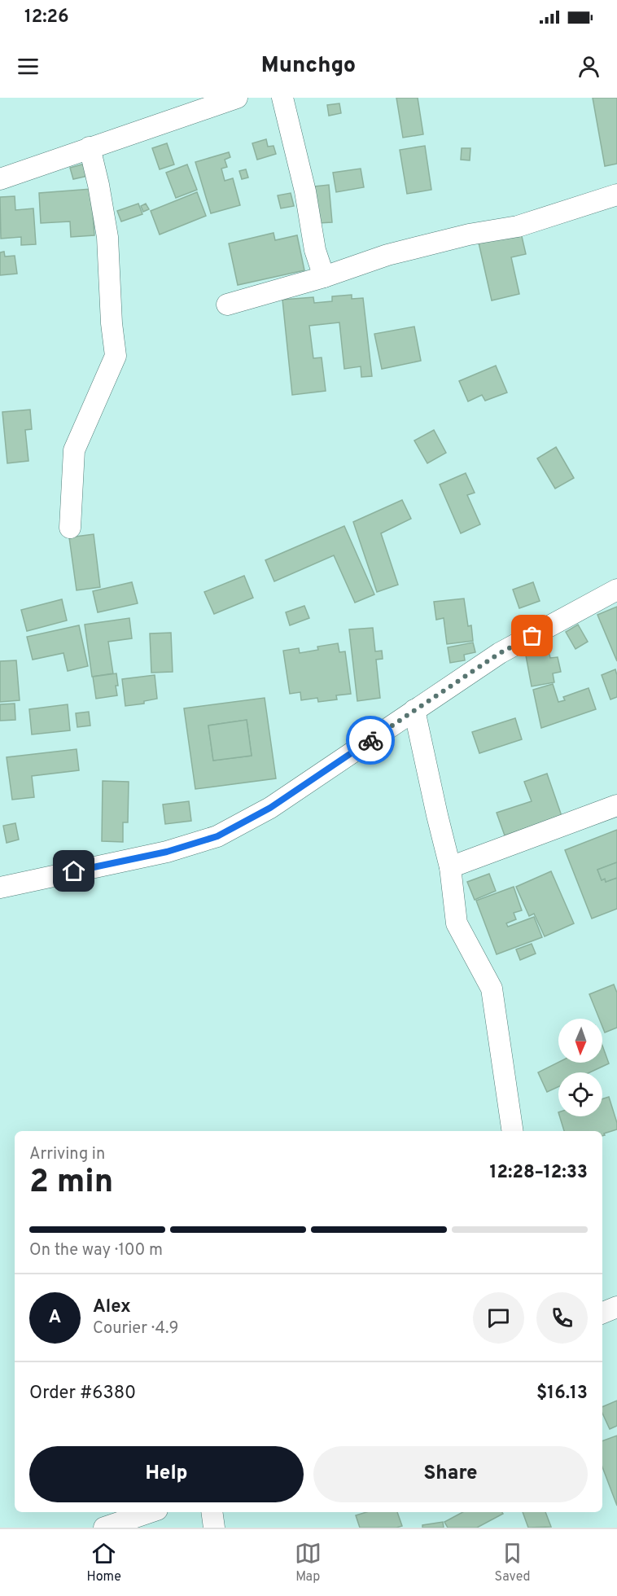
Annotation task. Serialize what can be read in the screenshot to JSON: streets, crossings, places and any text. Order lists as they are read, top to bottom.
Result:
{
  "north": "bottom",
  "page": {
    "status": "12:26",
    "header": "Munchgo",
    "heading": ["2 min", "Arriving in", "12:28–12:33"],
    "panel": [
      "Alex",
      "Courier · 4.9",
      "Order #6380",
      "$16.13"
    ],
    "bar": "On the way · 100 m",
    "round": "A",
    "buttons": ["Help", "Share"],
    "tabs": ["Home", "Map", "Saved"]
  }
}
